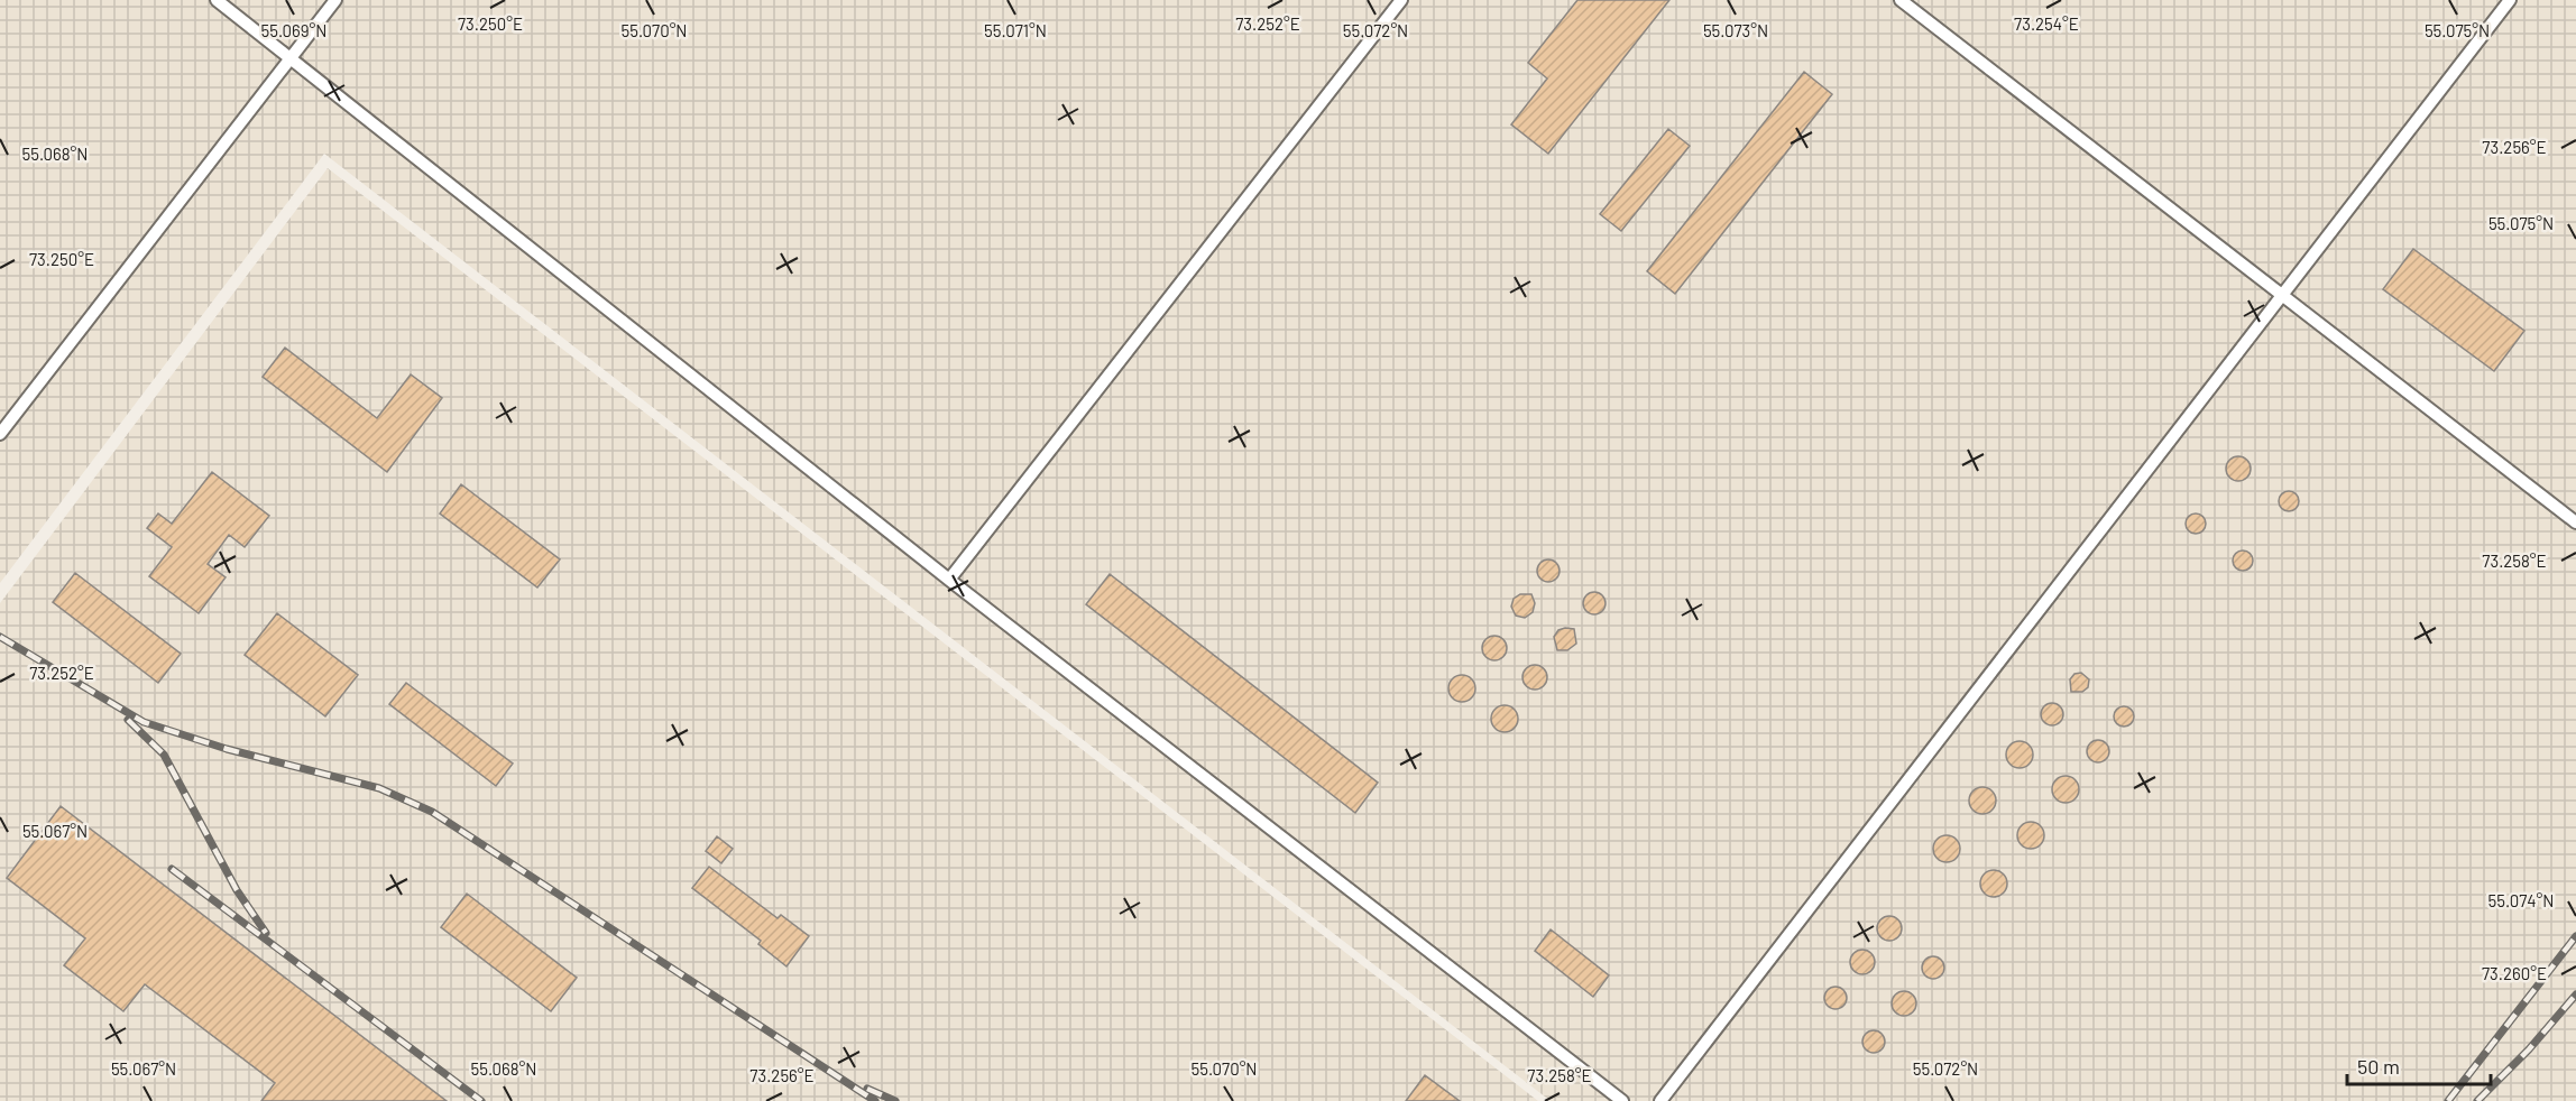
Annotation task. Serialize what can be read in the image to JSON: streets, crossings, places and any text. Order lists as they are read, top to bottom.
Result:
{
  "scale_bar": "50 m",
  "coordinates": [
    "73.250°E",
    "73.252°E",
    "73.254°E",
    "55.069°N",
    "55.070°N",
    "55.071°N",
    "55.072°N",
    "55.073°N",
    "55.075°N",
    "73.256°E",
    "55.068°N",
    "73.258°E",
    "55.067°N",
    "55.074°N",
    "73.260°E"
  ]
}
